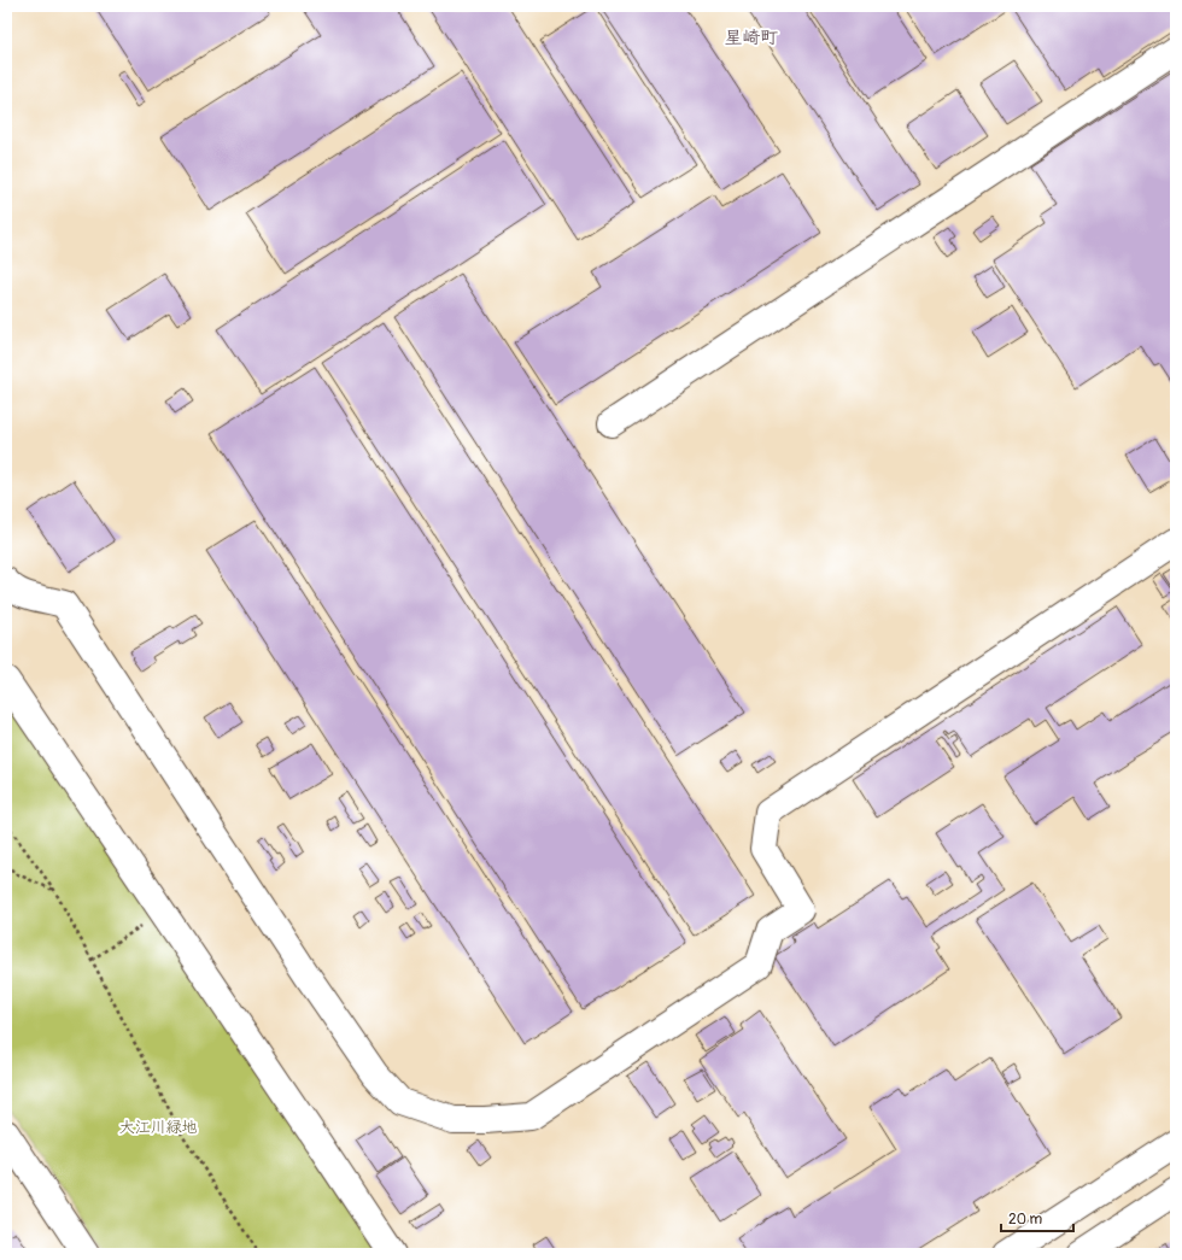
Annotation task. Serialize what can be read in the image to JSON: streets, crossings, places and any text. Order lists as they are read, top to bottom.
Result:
{
  "districts": ["星崎町"],
  "parks": ["大江川緑地"],
  "scale_bar": "20 m"
}
